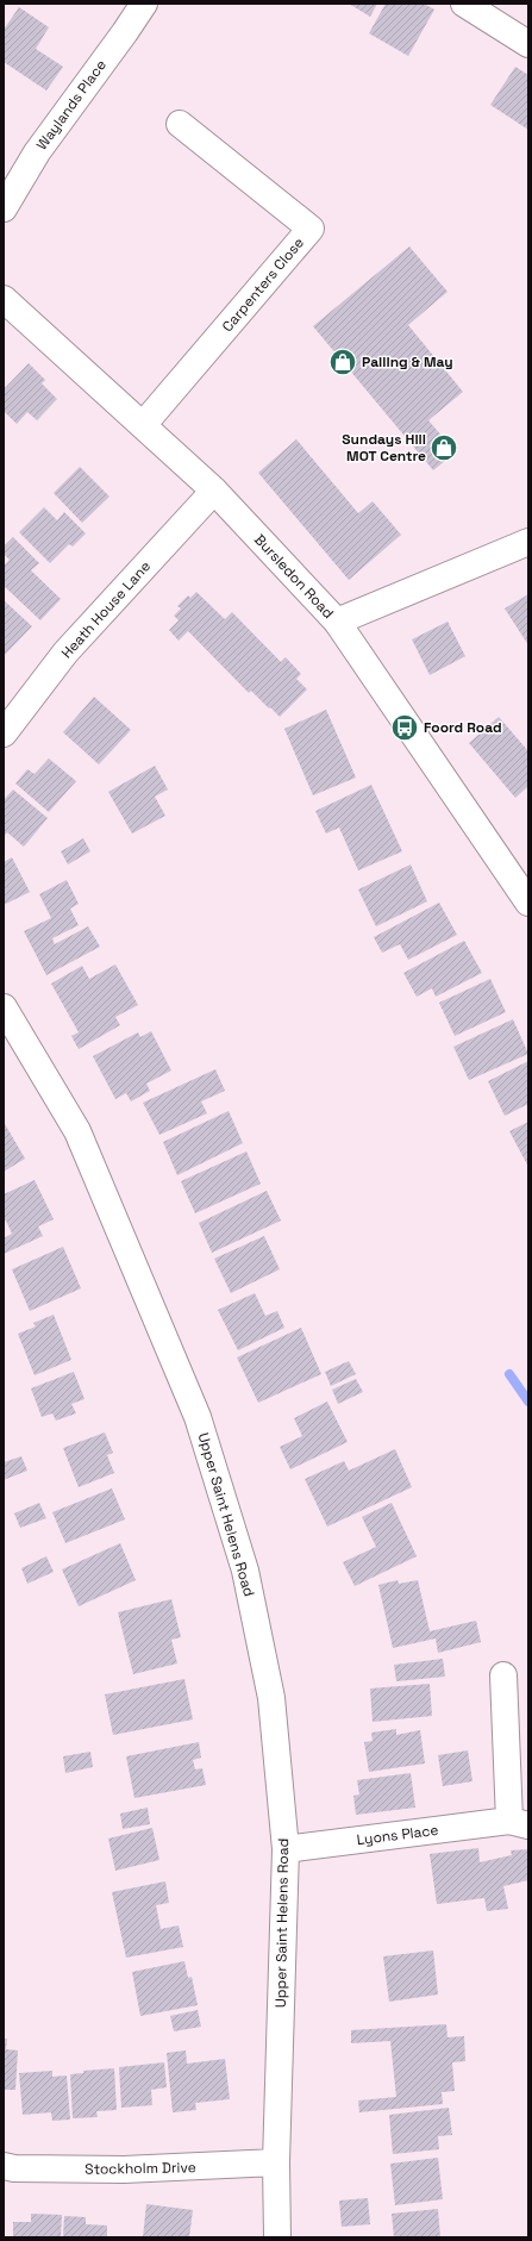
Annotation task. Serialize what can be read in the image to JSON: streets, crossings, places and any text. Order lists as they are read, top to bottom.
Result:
{
  "streets": {
    "street": [
      "Waylands Place",
      "Carpenters Close",
      "Bursledon Road",
      "Heath House Lane",
      "Upper Saint Helens Road",
      "Lyons Place",
      "Stockholm Drive"
    ]
  },
  "crossings": [
    ["Carpenters Close", "Bursledon Road"],
    ["Bursledon Road", "Heath House Lane"],
    ["Upper Saint Helens Road", "Lyons Place"],
    ["Upper Saint Helens Road", "Stockholm Drive"]
  ],
  "places": {
    "shop": ["Pailing & May", "Sundays Hill MOT Centre"],
    "bus stop": ["Foord Road"]
  }
}
